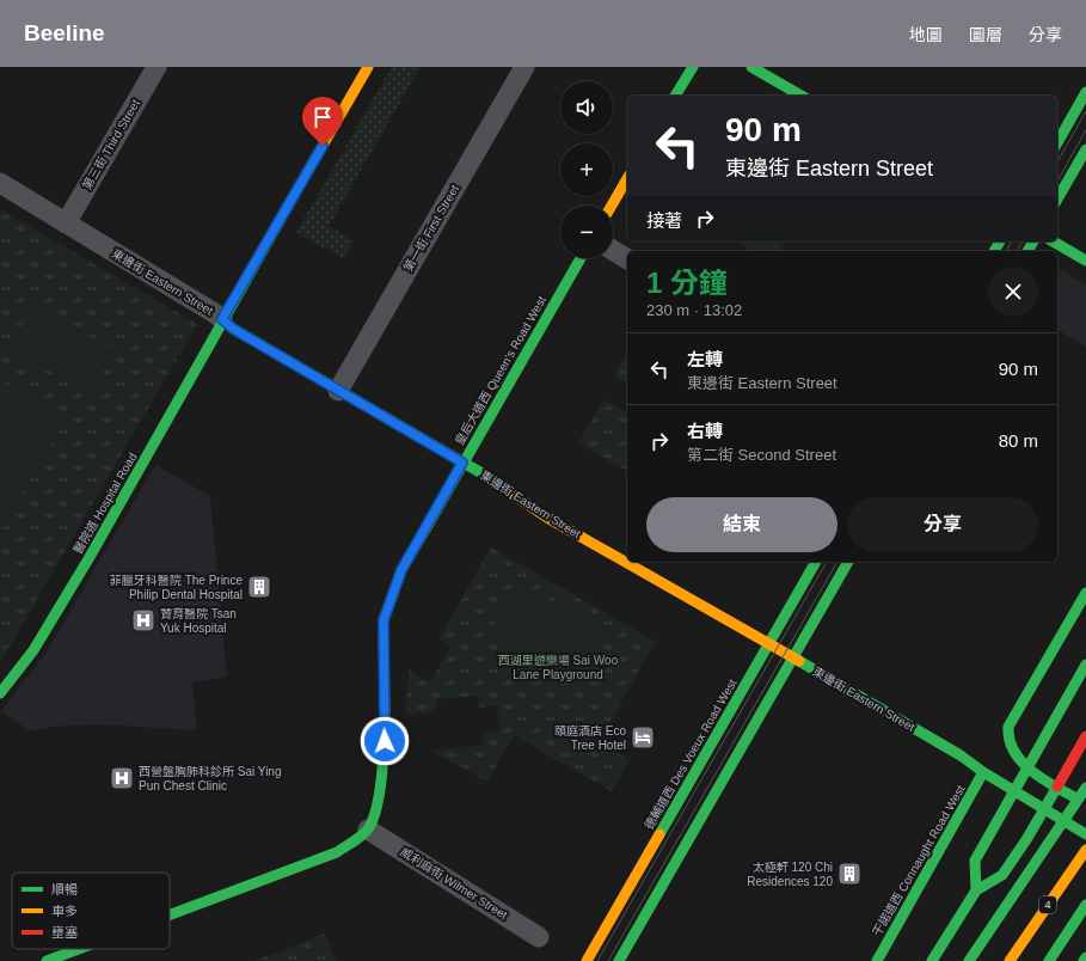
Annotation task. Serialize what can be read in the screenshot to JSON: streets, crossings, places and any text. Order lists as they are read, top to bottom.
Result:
{
  "streets": {
    "main road": [
      "東邊街 Eastern Street",
      "皇后大道西 Queen's Road West",
      "醫院道 Hospital Road",
      "德輔道西 Des Voeux Road West",
      "干諾道西 Connaught Road West",
      "4"
    ],
    "street": ["第三街 Third Street", "第一街 First Street", "威利麻街 Wilmer Street"]
  },
  "crossings": [
    ["第三街 Third Street", "東邊街 Eastern Street"],
    ["第一街 First Street", "東邊街 Eastern Street"],
    ["東邊街 Eastern Street", "皇后大道西 Queen's Road West"],
    ["東邊街 Eastern Street", "醫院道 Hospital Road"],
    ["東邊街 Eastern Street", "德輔道西 Des Voeux Road West"],
    ["東邊街 Eastern Street", "干諾道西 Connaught Road West"],
    ["皇后大道西 Queen's Road West", "威利麻街 Wilmer Street"]
  ],
  "parks": ["西湖里遊樂場 Sai Woo Lane Playground"],
  "places": {
    "building": ["菲臘牙科醫院 The Prince Philip Dental Hospital", "太極軒 120 Chi Residences 120"],
    "hospital": ["贊育醫院 Tsan Yuk Hospital", "西營盤胸肺科診所 Sai Ying Pun Chest Clinic"],
    "hotel": ["頤庭酒店 Eco Tree Hotel"]
  },
  "legend": ["順暢", "車多", "壅塞"],
  "page": {
    "header": "Beeline",
    "nav": ["地圖", "圖層", "分享"],
    "map_buttons": ["+", "−"],
    "turn": ["90 m", "東邊街 Eastern Street"],
    "then": "接著",
    "heading": ["1 分鐘", "230 m · 13:02"],
    "list": [
      {
        "name": "左轉",
        "note": "東邊街 Eastern Street",
        "value": "90 m"
      },
      {
        "name": "右轉",
        "note": "第二街 Second Street",
        "value": "80 m"
      }
    ],
    "buttons": ["結束", "分享"]
  }
}
